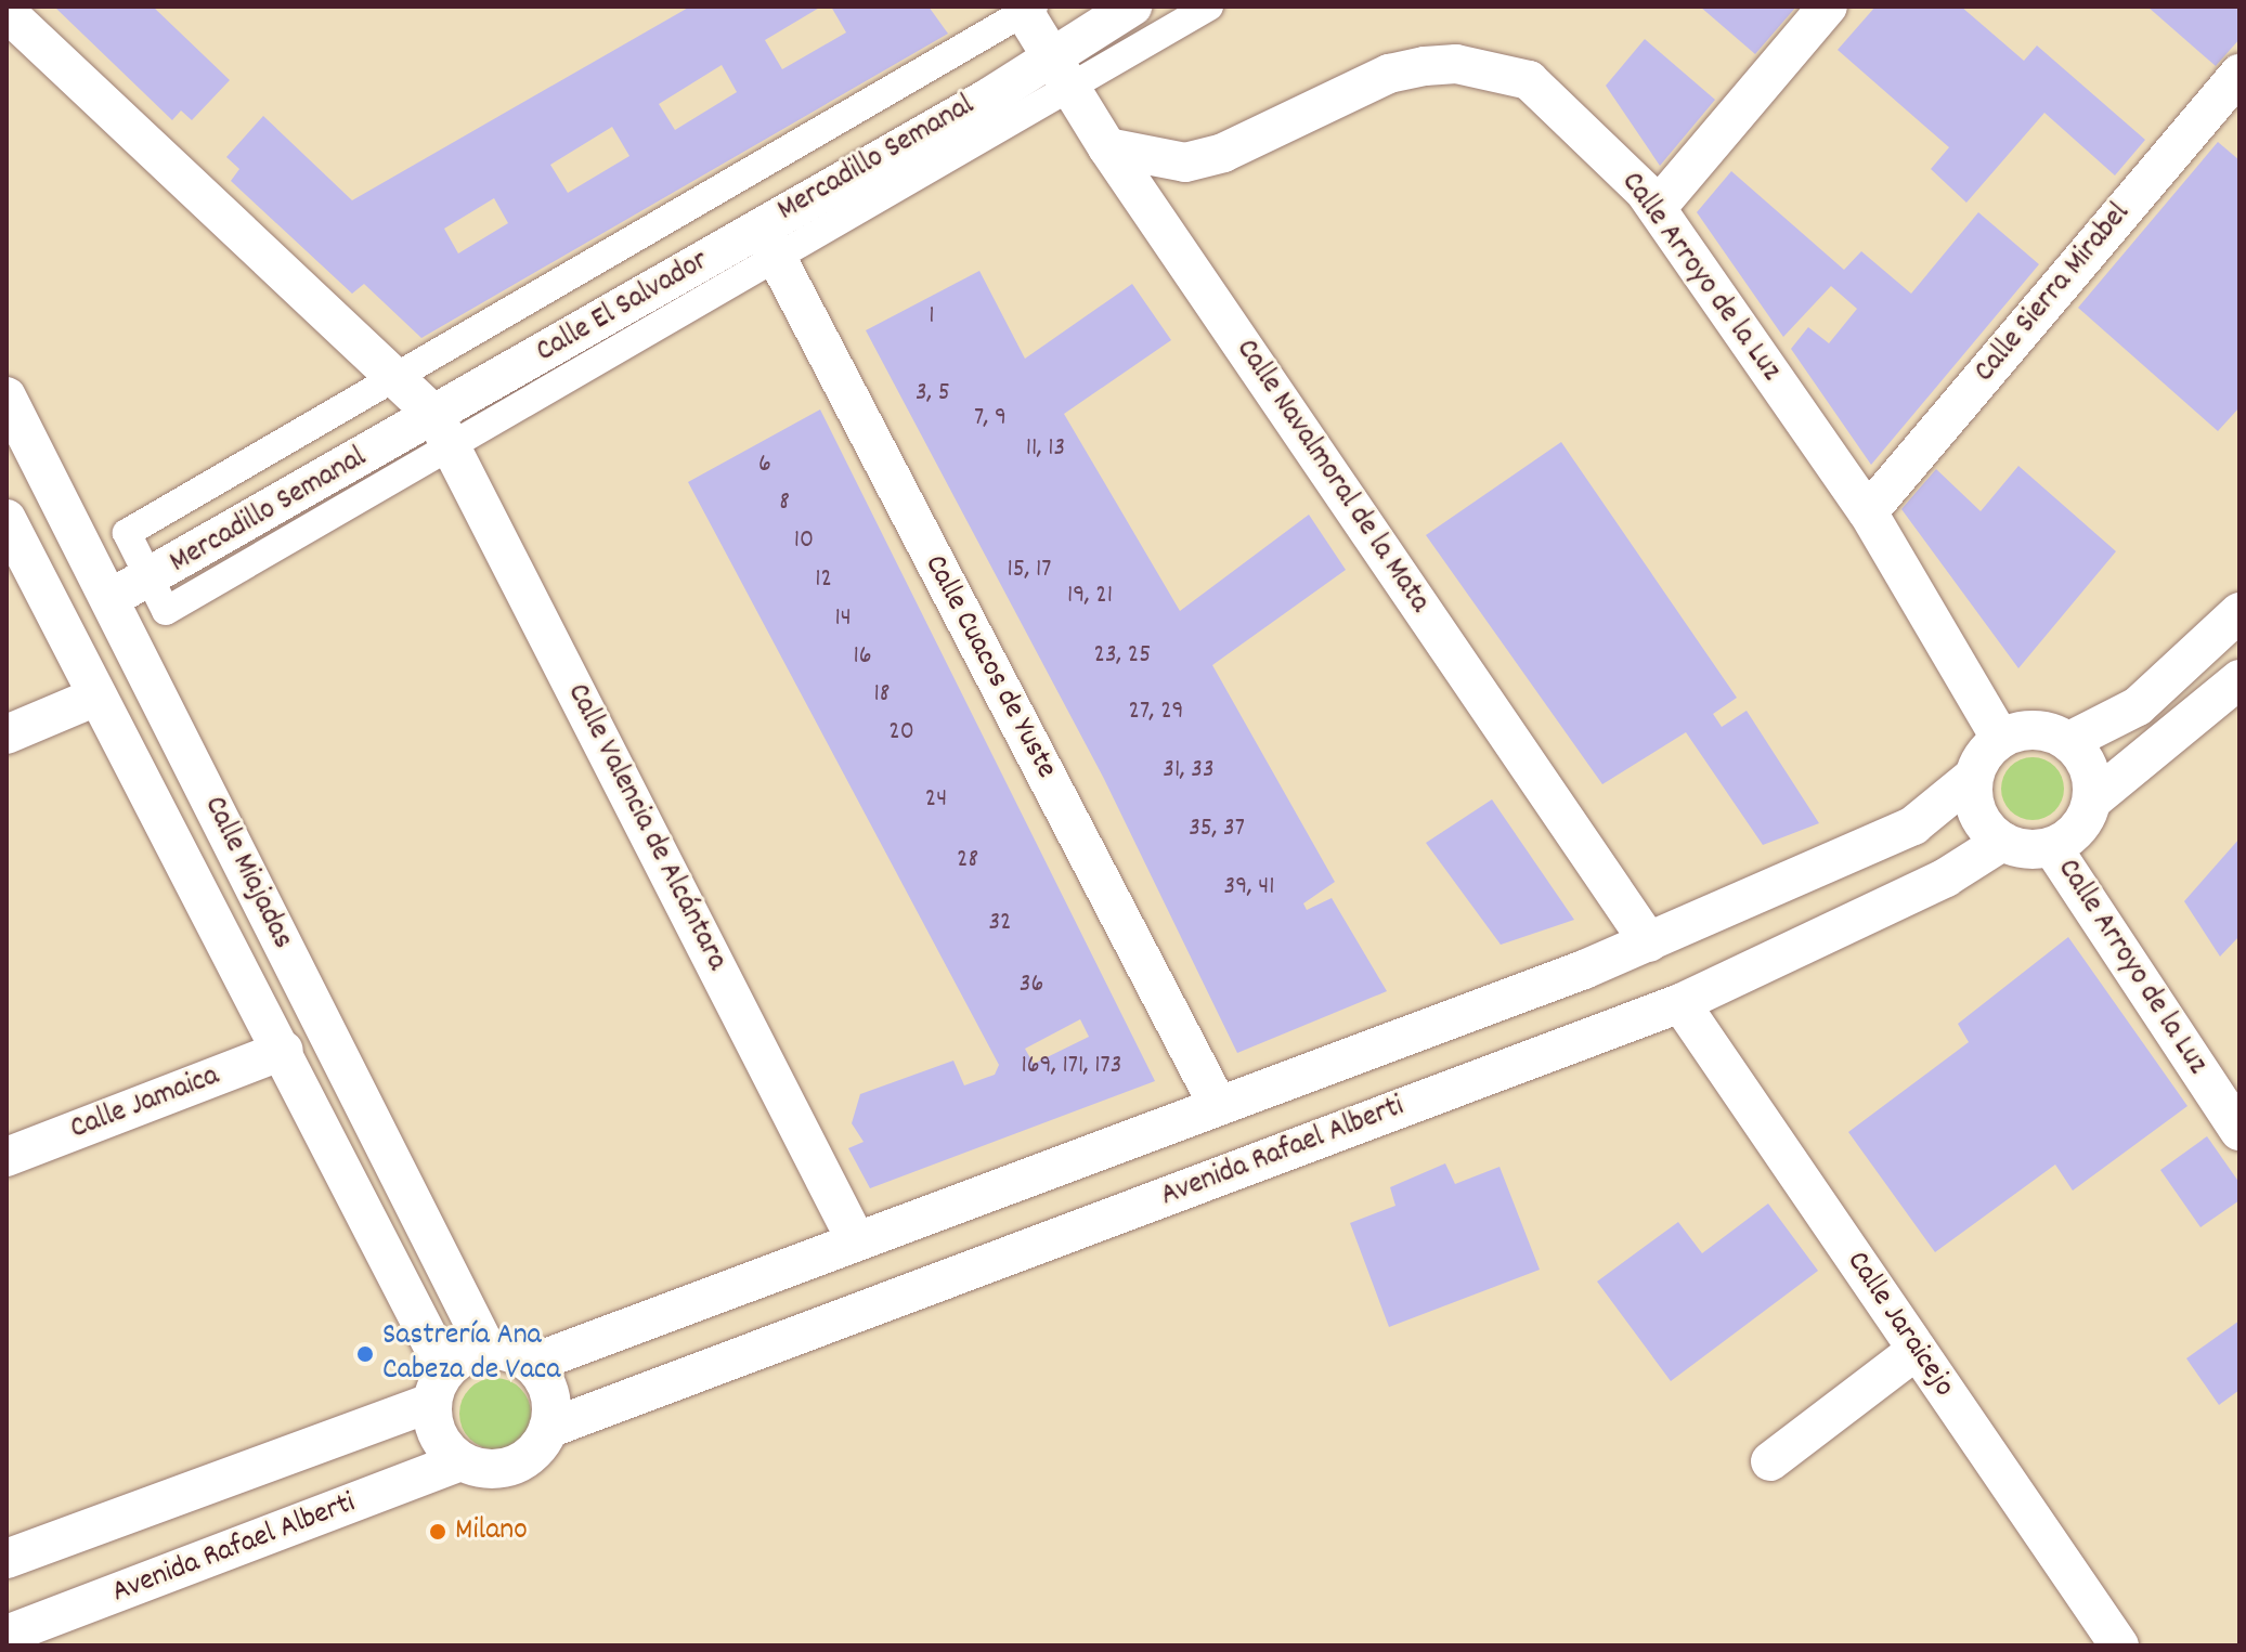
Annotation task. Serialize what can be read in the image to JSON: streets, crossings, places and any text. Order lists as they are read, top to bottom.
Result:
{
  "streets": {
    "street": [
      "Mercadillo Semanal",
      "Calle Arroyo de la Luz",
      "Calle Sierra Mirabel",
      "Calle El Salvador",
      "Calle Navalmoral de la Mata",
      "Calle Cuacos de Yuste",
      "Calle Valencia de Alcántara",
      "Calle Miajadas",
      "Calle Jamaica",
      "Avenida Rafael Alberti",
      "Calle Jaraicejo"
    ]
  },
  "crossings": [
    ["Mercadillo Semanal", "Calle El Salvador"],
    ["Mercadillo Semanal", "Calle Navalmoral de la Mata"],
    ["Calle Arroyo de la Luz", "Calle Sierra Mirabel"],
    ["Calle Arroyo de la Luz", "Calle Navalmoral de la Mata"],
    ["Calle Arroyo de la Luz", "Avenida Rafael Alberti"],
    ["Calle El Salvador", "Calle Navalmoral de la Mata"],
    ["Calle El Salvador", "Calle Cuacos de Yuste"],
    ["Calle El Salvador", "Calle Valencia de Alcántara"],
    ["Calle El Salvador", "Calle Miajadas"],
    ["Calle Miajadas", "Calle Jamaica"],
    ["Calle Miajadas", "Avenida Rafael Alberti"],
    ["Avenida Rafael Alberti", "Calle Jaraicejo"]
  ],
  "places": ["Sastrería Ana Cabeza de Vaca", "Milano"],
  "house_numbers": [
    "1",
    "3, 5",
    "7, 9",
    "11, 13",
    "6",
    "8",
    "10",
    "15, 17",
    "12",
    "19, 21",
    "14",
    "23, 25",
    "16",
    "18",
    "27, 29",
    "20",
    "31, 33",
    "24",
    "35, 37",
    "28",
    "39, 41",
    "32",
    "36",
    "169, 171, 173"
  ]
}
